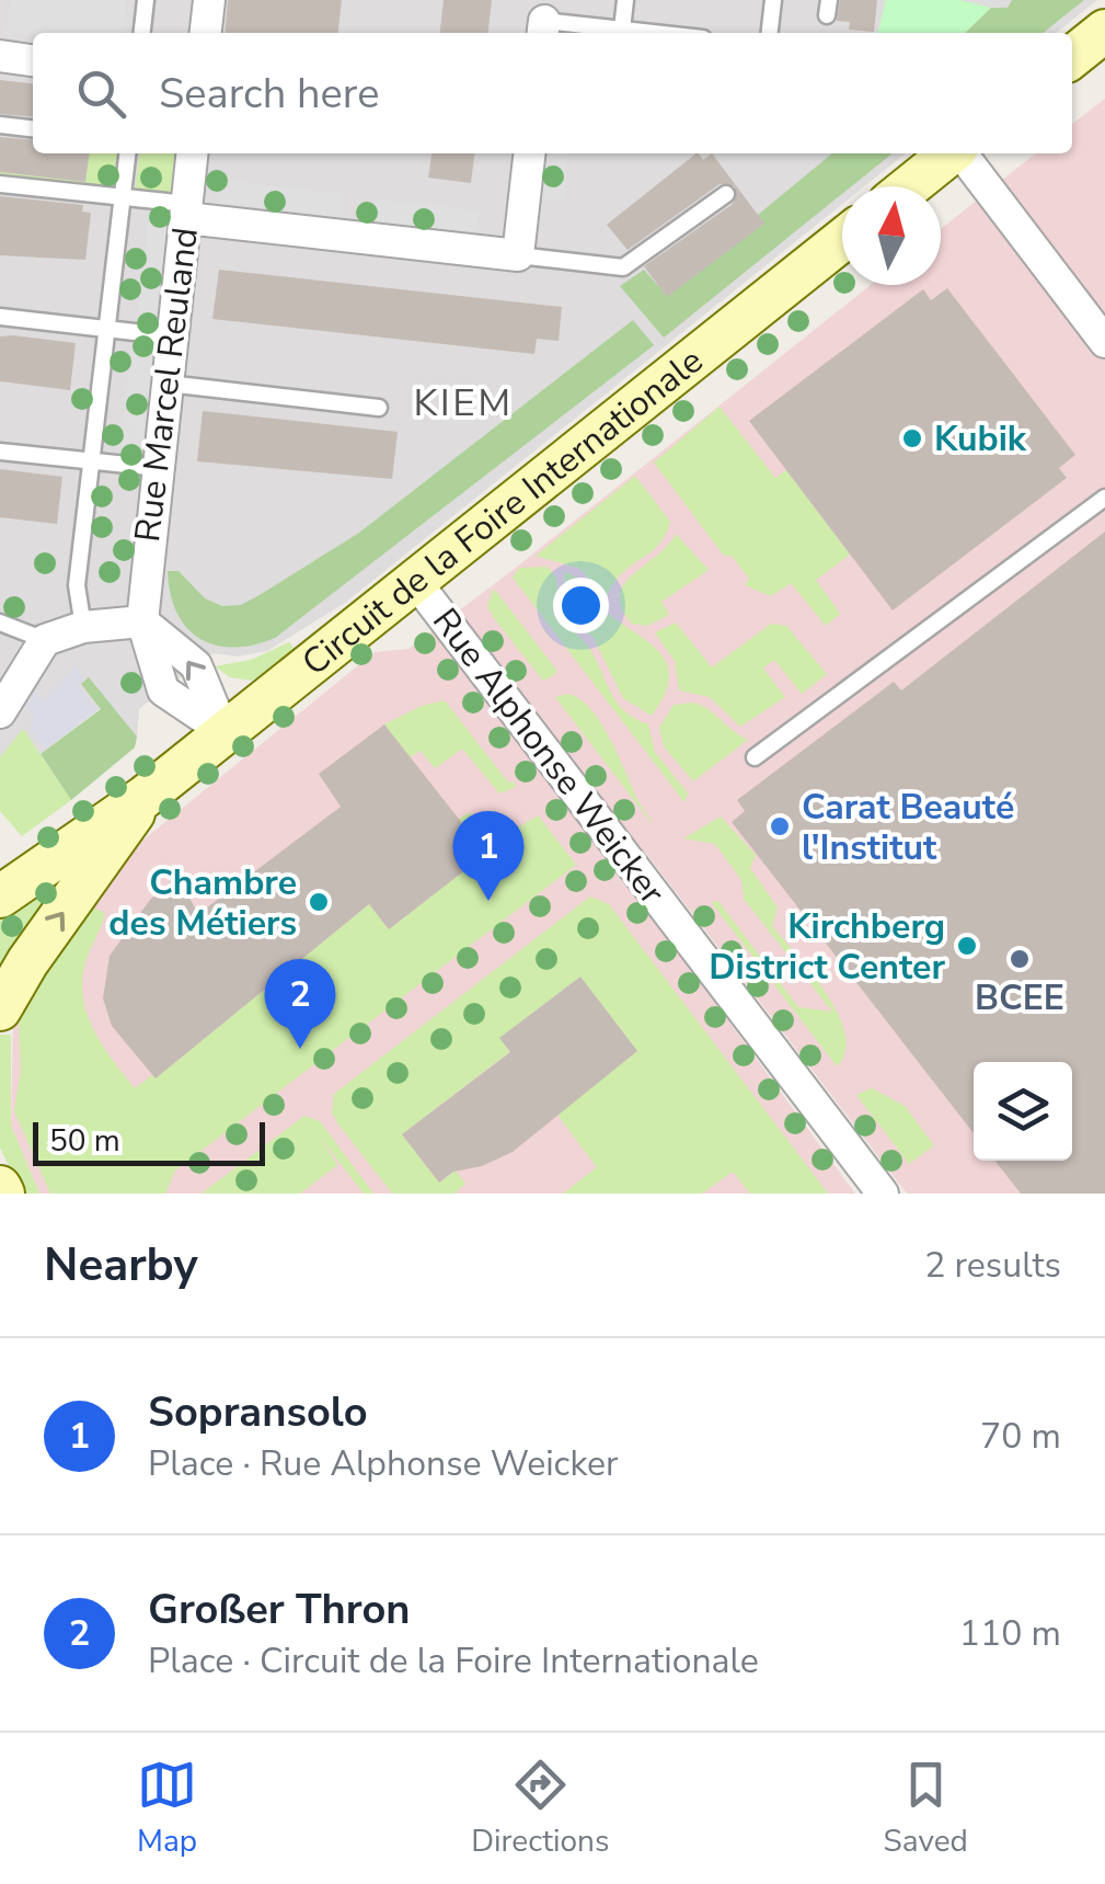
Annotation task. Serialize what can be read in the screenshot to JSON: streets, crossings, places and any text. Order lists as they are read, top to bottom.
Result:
{
  "streets": {
    "street": ["Rue Marcel Reuland", "Circuit de la Foire Internationale", "Rue Alphonse Weicker"]
  },
  "crossings": [
    ["Circuit de la Foire Internationale", "Rue Alphonse Weicker"]
  ],
  "districts": ["KIEM"],
  "places": [
    "Kubik",
    "Carat Beauté l'Institut",
    "Chambre des Métiers",
    "Kirchberg District Center",
    "BCEE"
  ],
  "scale_bar": "50 m",
  "north": "top",
  "page": {
    "search": "Search here",
    "pins": ["1", "2"],
    "scale": "50 m",
    "heading": ["Nearby", "2 results"],
    "list": [
      {
        "mark": "1",
        "name": "Sopransolo",
        "note": "Place · Rue Alphonse Weicker",
        "value": "70 m"
      },
      {
        "mark": "2",
        "name": "Großer Thron",
        "note": "Place · Circuit de la Foire Internationale",
        "value": "110 m"
      }
    ],
    "nav": ["Map", "Directions", "Saved"]
  }
}
